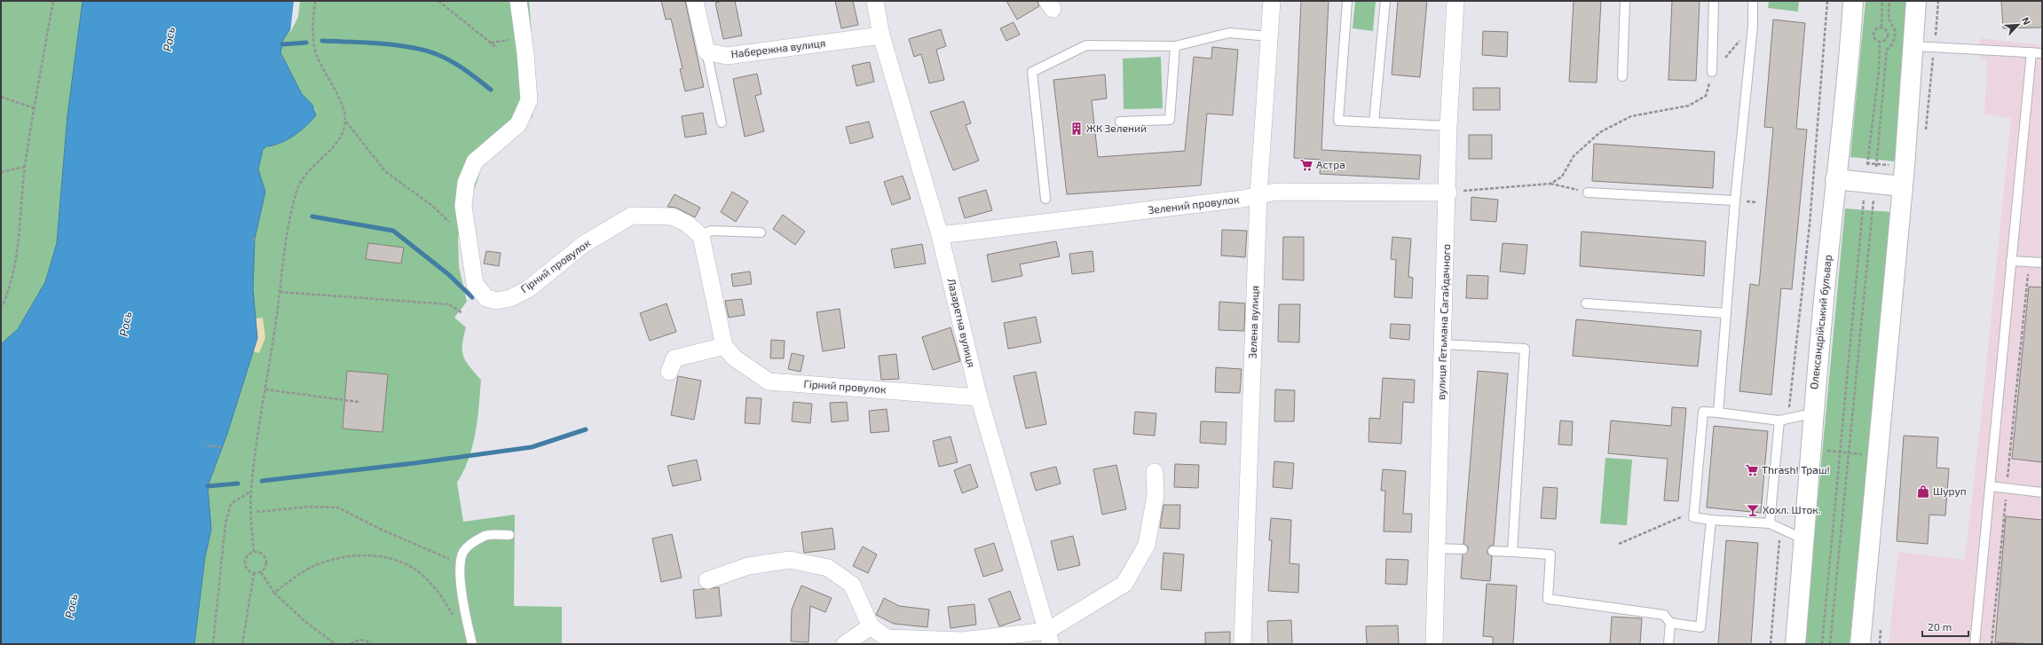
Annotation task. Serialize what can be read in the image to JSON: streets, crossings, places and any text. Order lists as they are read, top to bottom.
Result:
{
  "streets": {
    "main road": ["Олександрійський бульвар"],
    "street": [
      "Набережна вулиця",
      "Зелений провулок",
      "Гірний провулок",
      "Зелена вулиця",
      "вулиця Гетьмана Сагайдачного",
      "Лазаретна вулиця"
    ]
  },
  "crossings": [
    ["Набережна вулиця", "Лазаретна вулиця"],
    ["Зелений провулок", "Зелена вулиця"],
    ["Зелений провулок", "вулиця Гетьмана Сагайдачного"],
    ["Зелений провулок", "Лазаретна вулиця"],
    ["Гірний провулок", "Лазаретна вулиця"]
  ],
  "water": ["Рось"],
  "places": {
    "building": ["ЖК Зелений"],
    "supermarket": ["Астра", "Thrash! Траш!"],
    "shop": ["Шуруп"],
    "bar": ["Хохл. Шток."]
  },
  "scale_bar": "20 m",
  "north": "top right"
}
